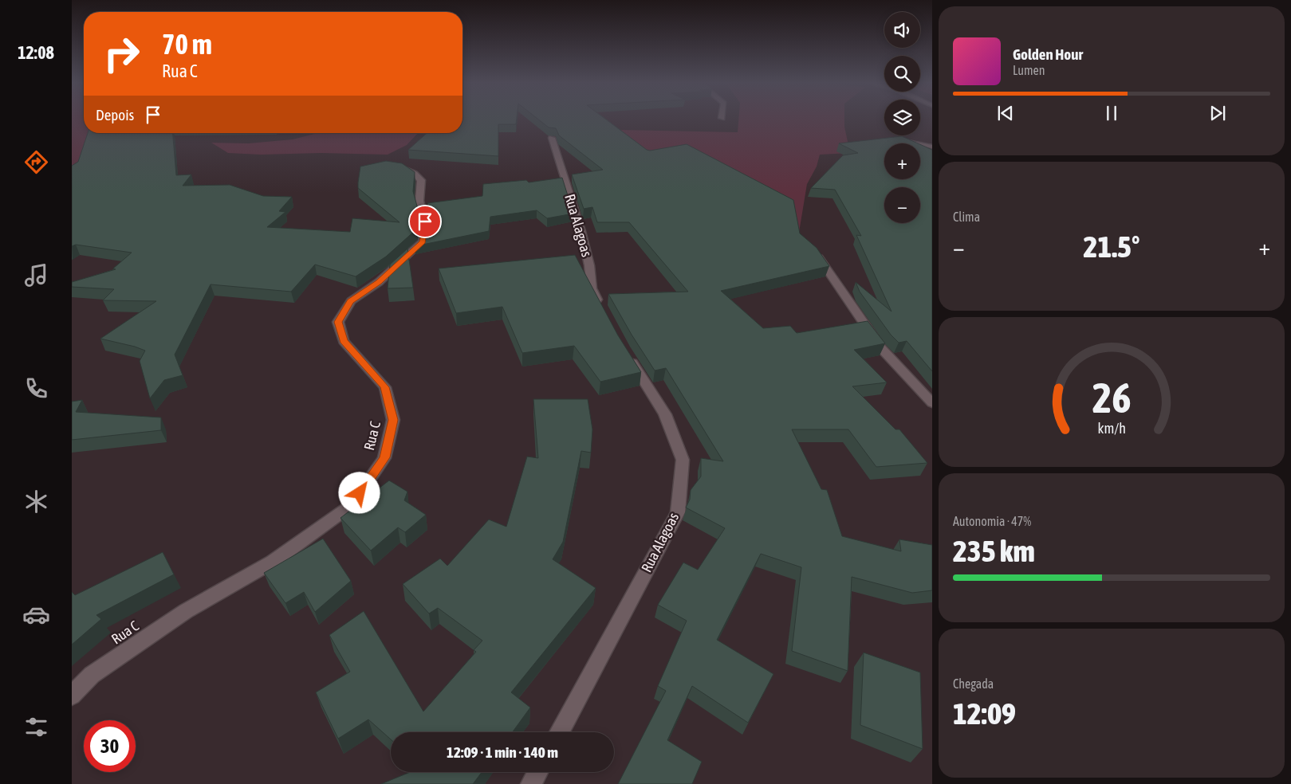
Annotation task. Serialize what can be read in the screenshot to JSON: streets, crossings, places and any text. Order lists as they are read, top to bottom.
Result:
{
  "streets": {
    "street": ["Rua Alagoas", "Rua C"]
  },
  "page": {
    "tabs": "12:08",
    "map_buttons": ["+", "−"],
    "turn": ["70 m", "Rua C"],
    "song": ["Golden Hour", "Lumen"],
    "then": "Depois",
    "tile": [
      "Clima",
      ["Autonomia · 47%", "235 km"],
      ["Chegada", "12:09"]
    ],
    "heat": ["−", "21.5°", "+"],
    "limit": "30",
    "trip": "12:09 · 1 min · 140 m",
    "gauge": ["26", "km/h"]
  }
}
